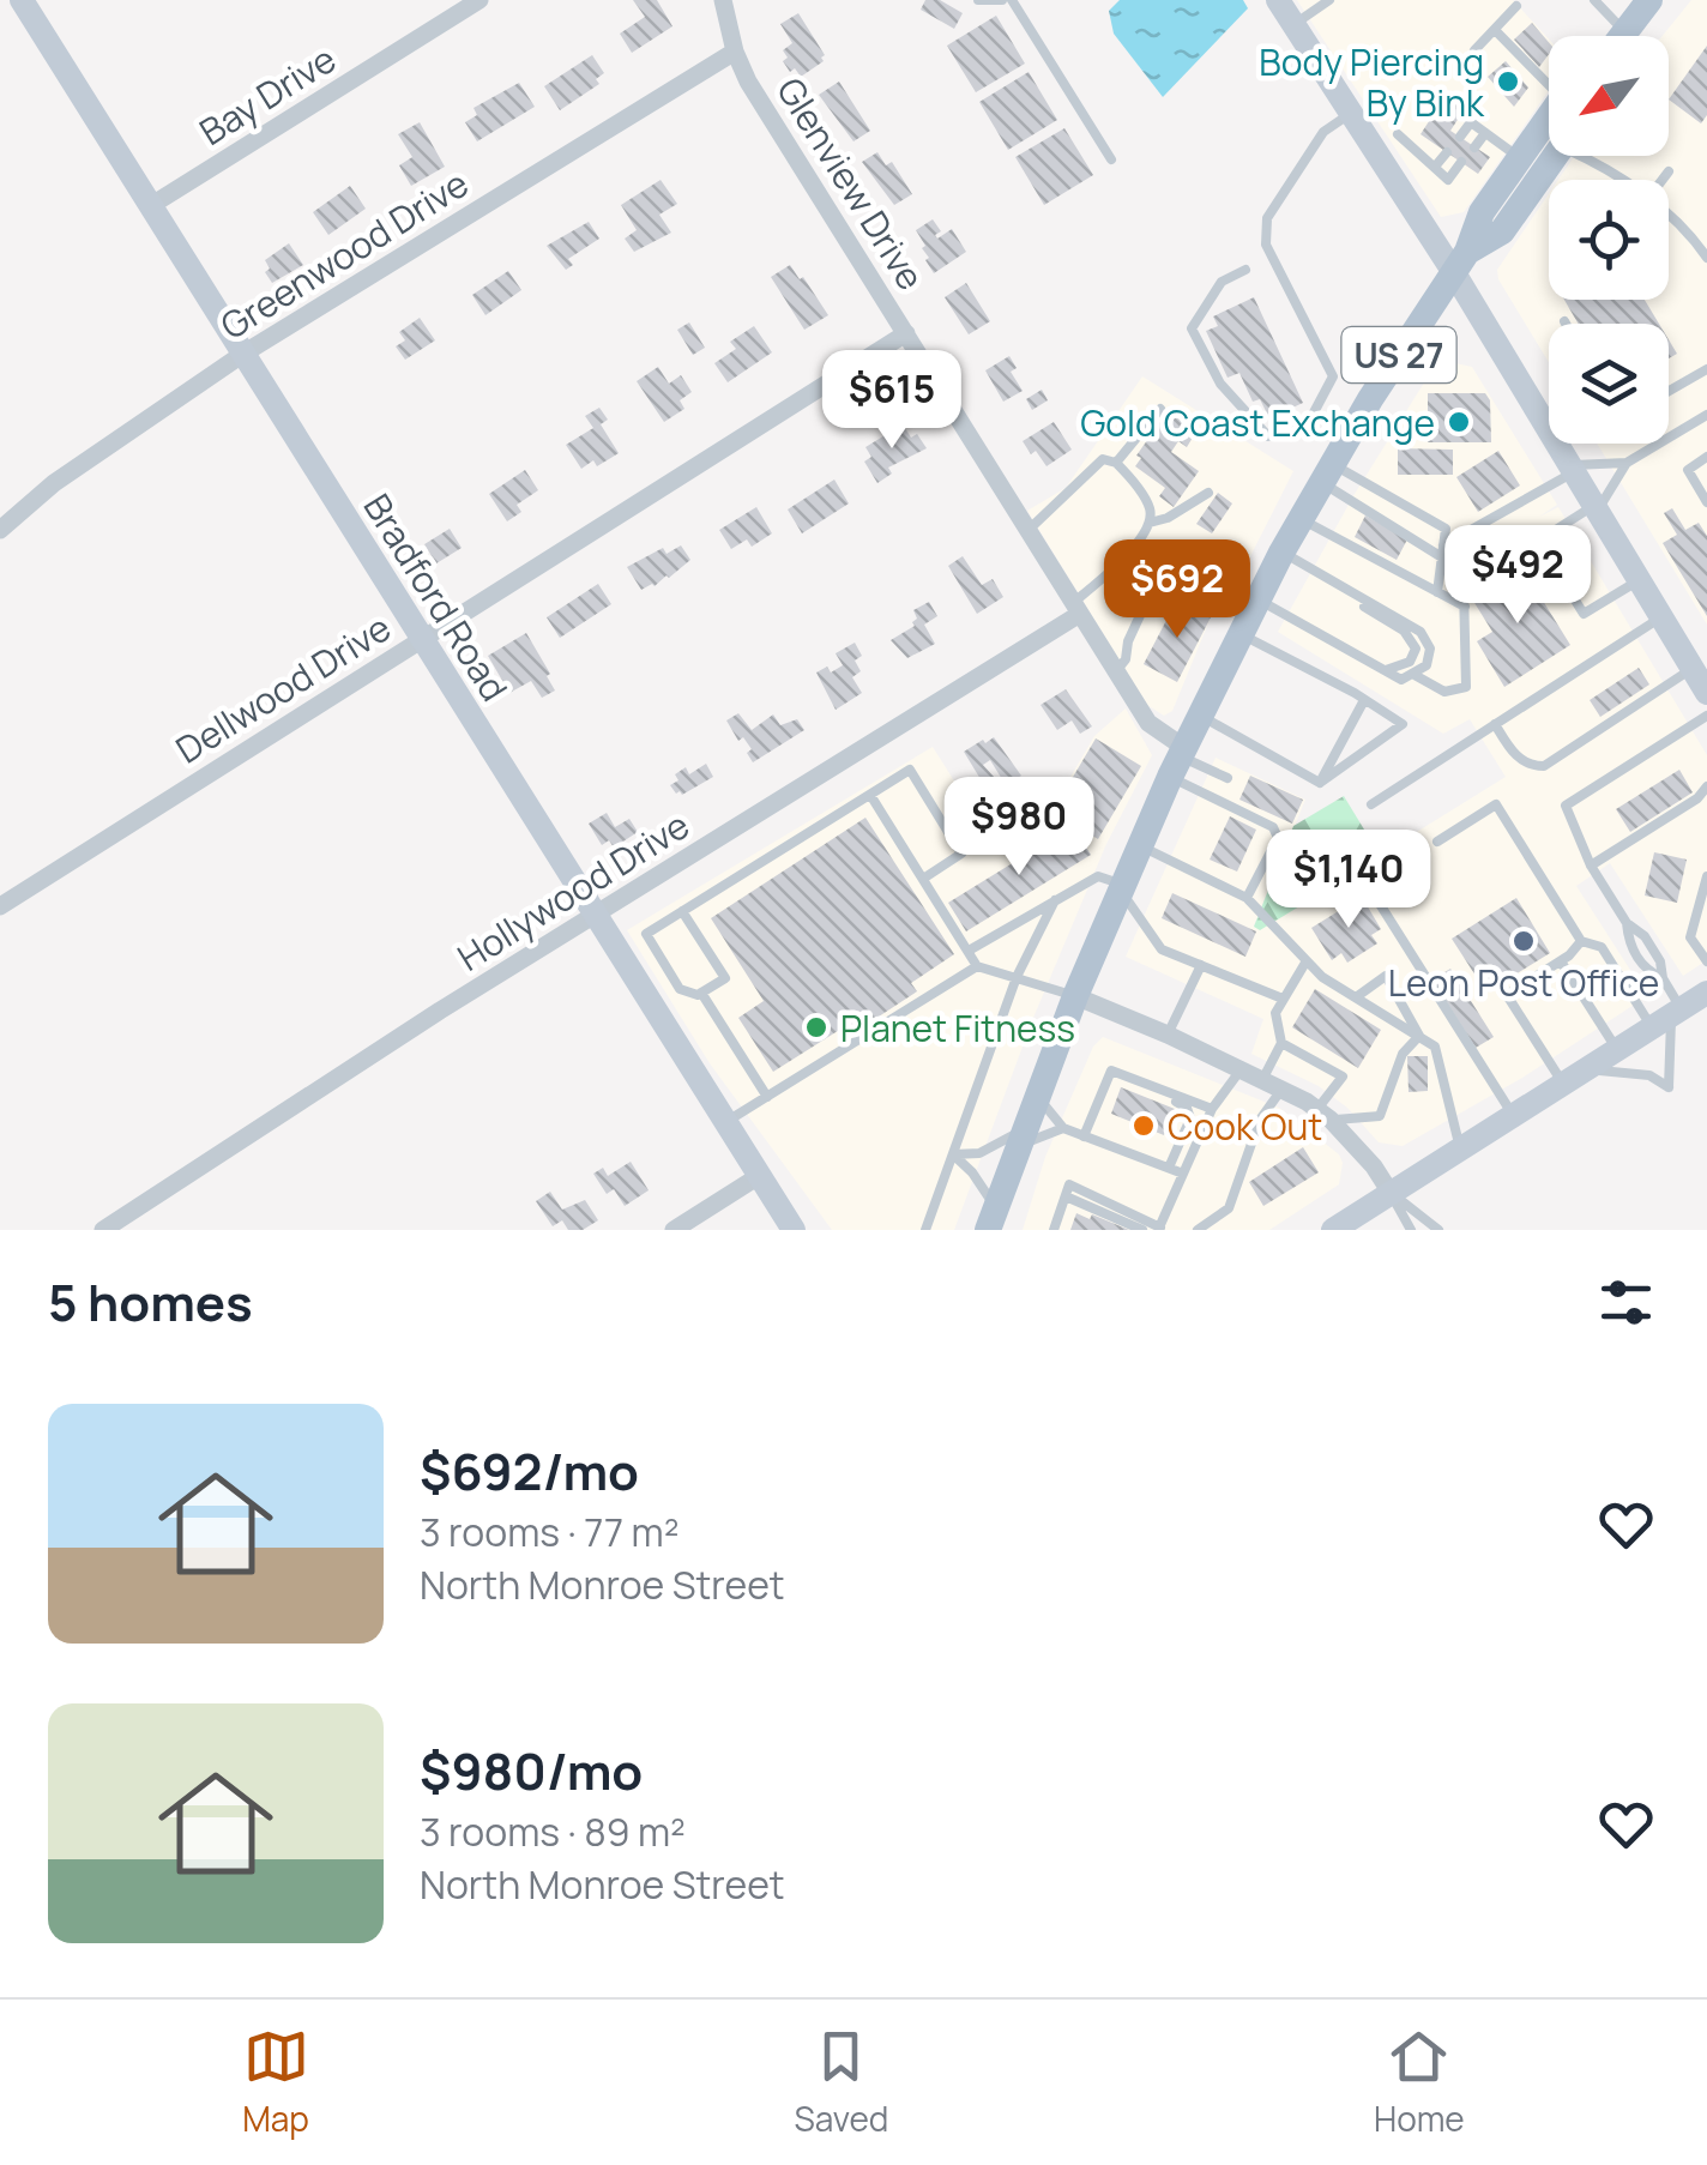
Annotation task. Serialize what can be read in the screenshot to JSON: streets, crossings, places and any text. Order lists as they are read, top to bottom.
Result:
{
  "streets": {
    "main road": ["US 27"],
    "street": [
      "Bay Drive",
      "Glenview Drive",
      "Greenwood Drive",
      "Bradford Road",
      "Dellwood Drive",
      "Hollywood Drive"
    ]
  },
  "crossings": [
    ["Bay Drive", "Bradford Road"],
    ["Glenview Drive", "Greenwood Drive"],
    ["Glenview Drive", "US 27"],
    ["Glenview Drive", "Dellwood Drive"],
    ["Glenview Drive", "Hollywood Drive"],
    ["Greenwood Drive", "Bradford Road"],
    ["Bradford Road", "Dellwood Drive"],
    ["Bradford Road", "Hollywood Drive"]
  ],
  "places": [
    "Body Piercing By Bink",
    "Gold Coast Exchange",
    "Leon Post Office",
    "Planet Fitness",
    "Cook Out"
  ],
  "north": "bottom left",
  "page": {
    "price": [
      "$615",
      "$492",
      "$692",
      "$980",
      "$1,140"
    ],
    "heading": "5 homes",
    "list": [
      {
        "name": "$692/mo",
        "note": "3 rooms · 77 m² · North Monroe Street"
      },
      {
        "name": "$980/mo",
        "note": "3 rooms · 89 m² · North Monroe Street"
      }
    ],
    "tabs": ["Map", "Saved", "Home"]
  }
}
